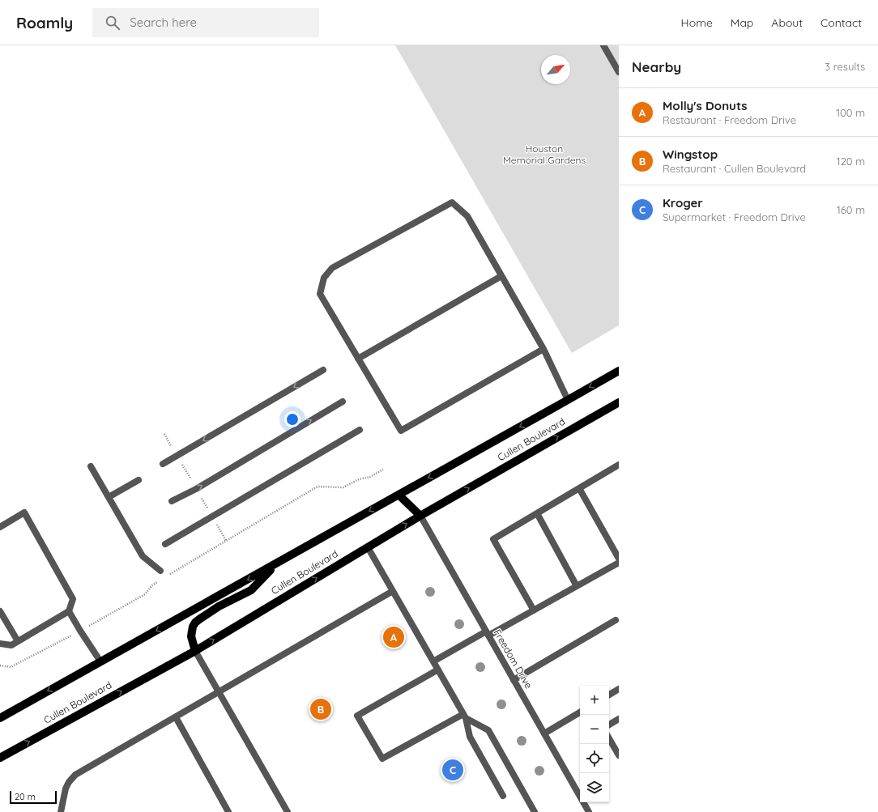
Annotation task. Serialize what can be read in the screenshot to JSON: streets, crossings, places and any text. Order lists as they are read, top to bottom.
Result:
{
  "streets": {
    "main road": ["Cullen Boulevard"],
    "street": ["Freedom Drive"]
  },
  "crossings": [
    ["Cullen Boulevard", "Freedom Drive"]
  ],
  "parks": ["Houston Memorial Gardens"],
  "scale_bar": "20 m",
  "north": "top right",
  "page": {
    "header": "Roamly",
    "search": "Search here",
    "nav": [
      "Home",
      "Map",
      "About",
      "Contact"
    ],
    "heading": ["Nearby", "3 results"],
    "list": [
      {
        "mark": "A",
        "name": "Molly's Donuts",
        "note": "Restaurant · Freedom Drive",
        "value": "100 m"
      },
      {
        "mark": "B",
        "name": "Wingstop",
        "note": "Restaurant · Cullen Boulevard",
        "value": "120 m"
      },
      {
        "mark": "C",
        "name": "Kroger",
        "note": "Supermarket · Freedom Drive",
        "value": "160 m"
      }
    ],
    "pins": ["A", "B", "C"],
    "map_buttons": ["+", "−"],
    "scale": "20 m"
  }
}
